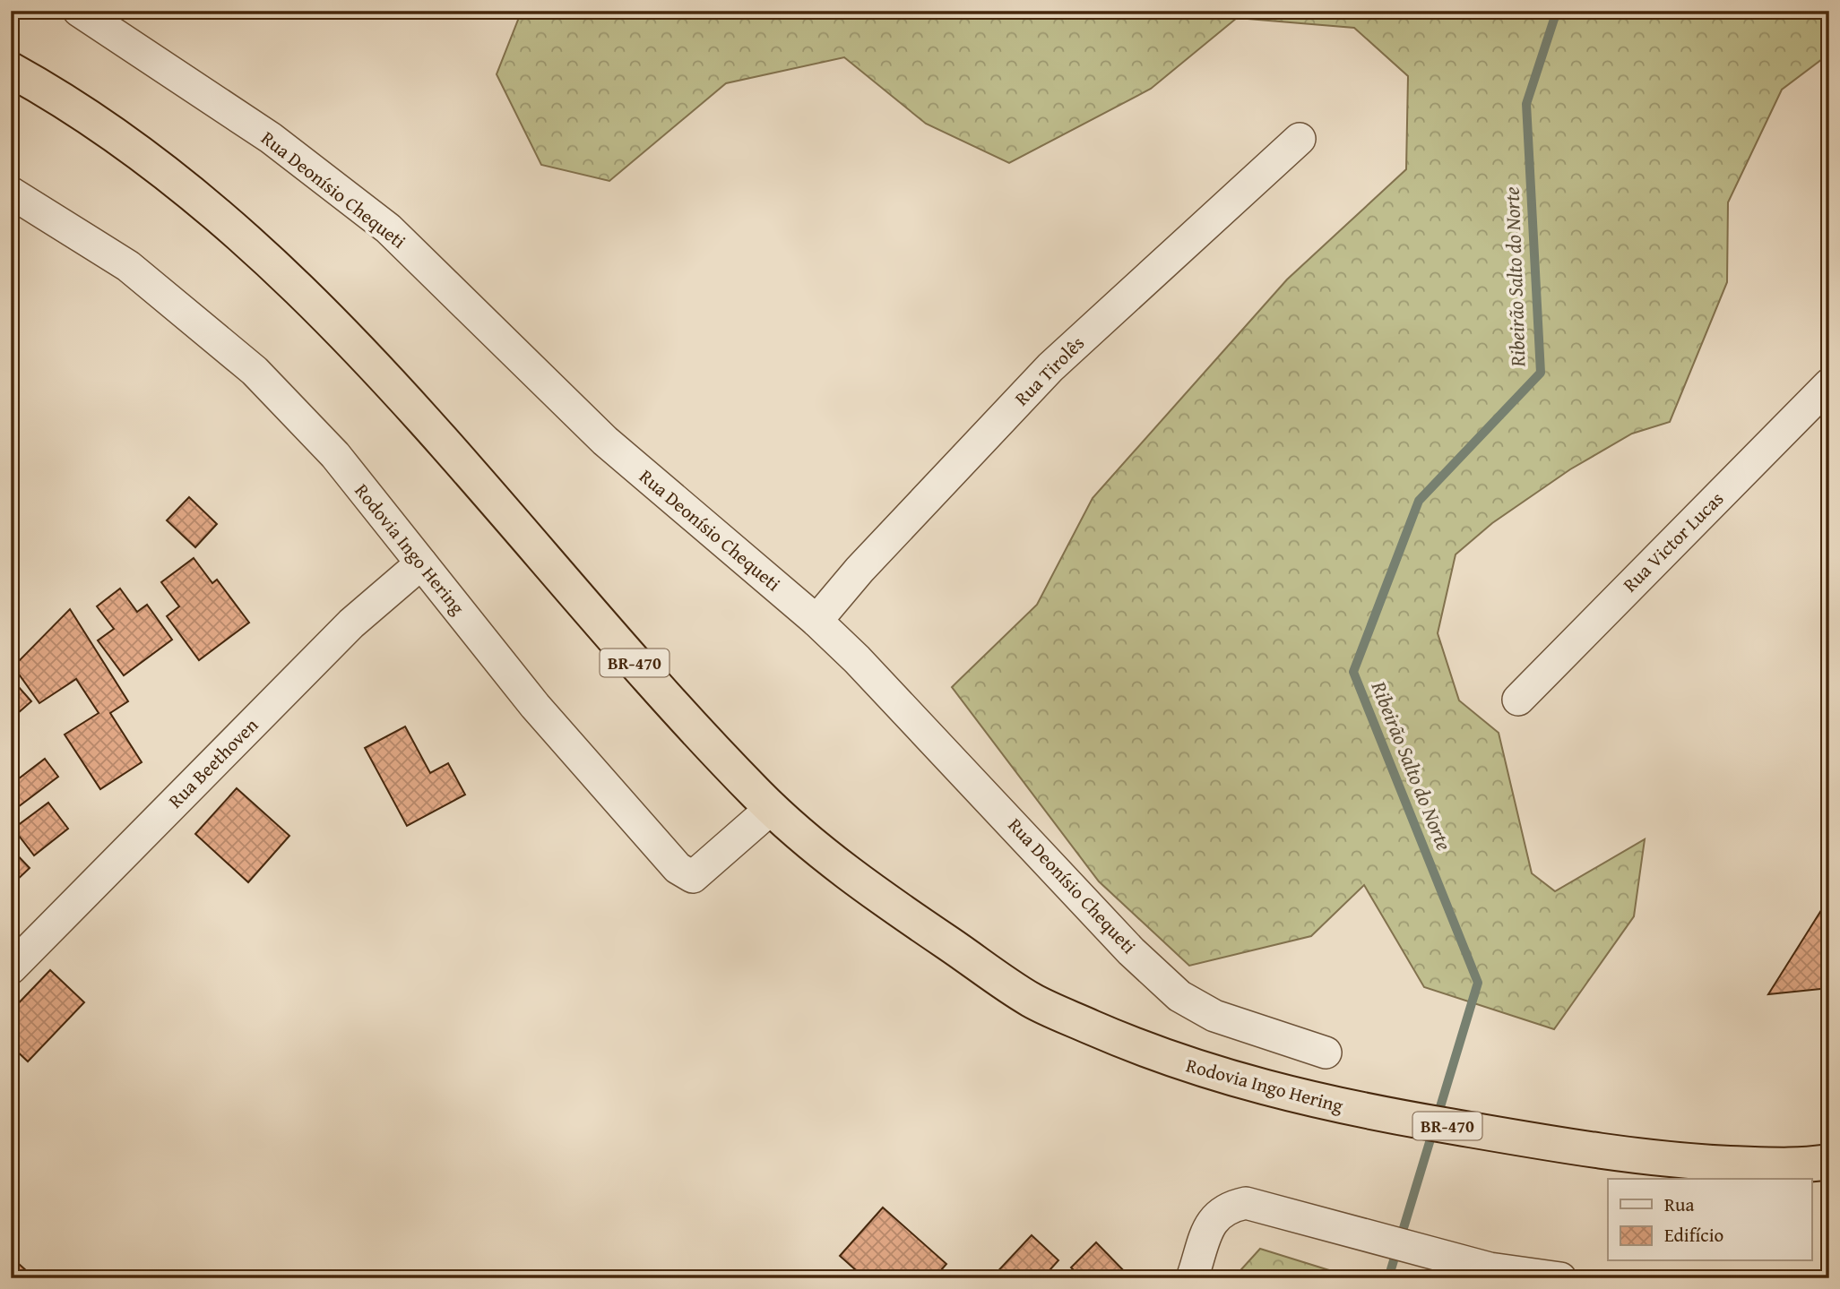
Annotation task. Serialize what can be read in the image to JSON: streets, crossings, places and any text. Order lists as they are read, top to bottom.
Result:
{
  "streets": {
    "highway": ["Rodovia Ingo Hering", "BR-470"],
    "street": [
      "Rua Deonísio Chequeti",
      "Rua Tirolês",
      "Rua Victor Lucas",
      "Rua Beethoven"
    ]
  },
  "crossings": [
    ["Rua Deonísio Chequeti", "Rua Tirolês"],
    ["Rodovia Ingo Hering", "Rua Beethoven"]
  ],
  "water": ["Ribeirão Salto do Norte"],
  "legend": ["Rua", "Edifício"]
}
